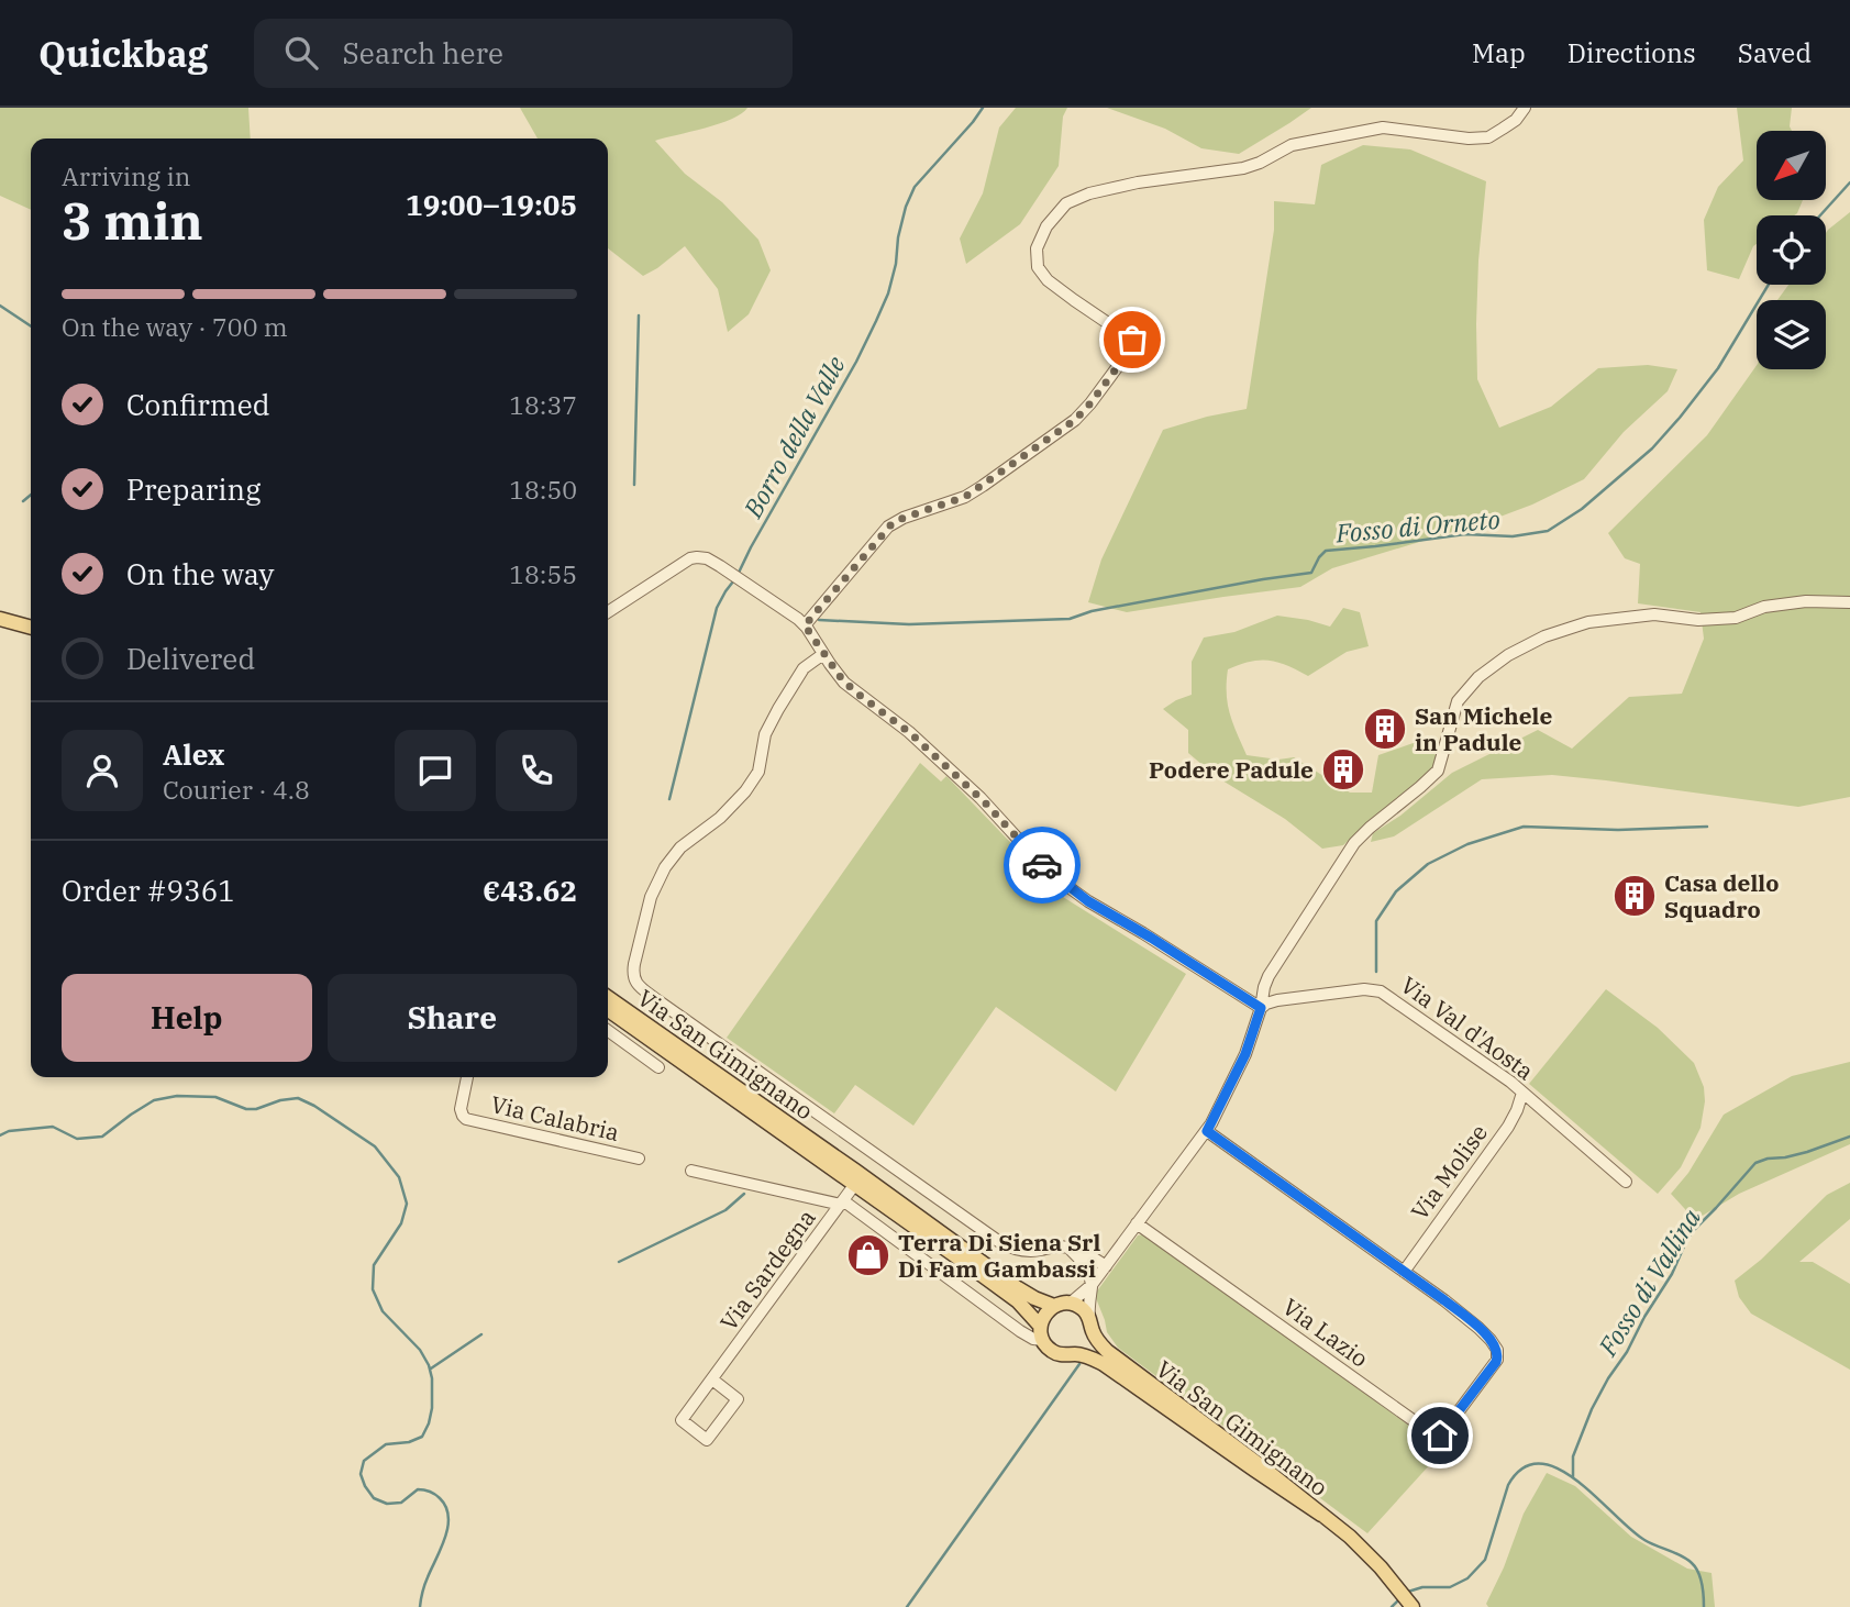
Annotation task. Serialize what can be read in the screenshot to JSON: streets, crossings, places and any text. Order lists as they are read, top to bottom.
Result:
{
  "streets": {
    "main road": ["Via San Gimignano"],
    "street": [
      "Via Val d'Aosta",
      "Via Calabria",
      "Via Molise",
      "Via Sardegna",
      "Via Lazio"
    ]
  },
  "crossings": [
    ["Via Val d'Aosta", "Via Molise"],
    ["Via San Gimignano", "Via Sardegna"],
    ["Via Molise", "Via Lazio"]
  ],
  "water": ["Borro della Valle", "Fosso di Orneto", "Fosso di Vallina"],
  "places": {
    "building": ["San Michele in Padule", "Podere Padule", "Casa dello Squadro"],
    "shop": ["Terra Di Siena Srl Di Fam Gambassi"]
  },
  "north": "bottom left",
  "page": {
    "header": "Quickbag",
    "search": "Search here",
    "nav": ["Map", "Directions", "Saved"],
    "heading": ["3 min", "Arriving in", "19:00–19:05"],
    "panel": [
      "Alex",
      "Courier · 4.8",
      "Order #9361",
      "€43.62"
    ],
    "bar": "On the way · 700 m",
    "list": [
      ["Confirmed", "18:37"],
      ["Preparing", "18:50"],
      ["On the way", "18:55"],
      "Delivered"
    ],
    "buttons": ["Help", "Share"]
  }
}
